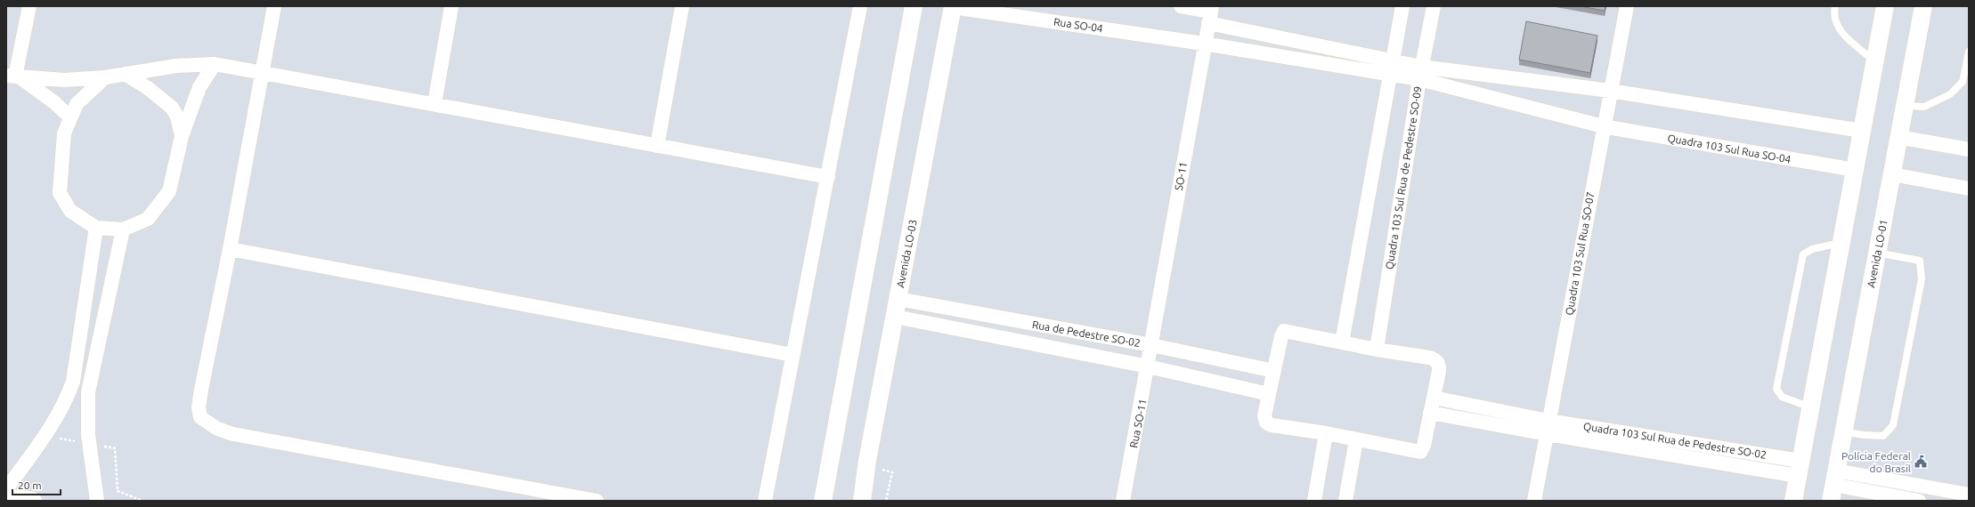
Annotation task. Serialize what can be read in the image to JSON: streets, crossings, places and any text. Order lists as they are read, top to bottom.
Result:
{
  "streets": {
    "street": [
      "Rua SO-04",
      "Quadra 103 Sul Rua SO-04",
      "SO-11",
      "Quadra 103 Sul Rua de Pedestre SO-09",
      "Avenida LO-03",
      "Quadra 103 Sul Rua SO-07",
      "Avenida LO-01",
      "Rua de Pedestre SO-02",
      "Rua SO-11",
      "Quadra 103 Sul Rua de Pedestre SO-02"
    ]
  },
  "crossings": [
    ["Rua SO-04", "SO-11"],
    ["Rua SO-04", "Avenida LO-03"],
    ["Quadra 103 Sul Rua SO-04", "Quadra 103 Sul Rua de Pedestre SO-09"],
    ["Quadra 103 Sul Rua SO-04", "Quadra 103 Sul Rua SO-07"],
    ["SO-11", "Rua de Pedestre SO-02"],
    ["SO-11", "Rua SO-11"],
    ["Avenida LO-03", "Rua de Pedestre SO-02"],
    ["Quadra 103 Sul Rua SO-07", "Quadra 103 Sul Rua de Pedestre SO-02"],
    ["Rua de Pedestre SO-02", "Rua SO-11"]
  ],
  "places": {
    "public building": ["Polícia Federal do Brasil"]
  },
  "scale_bar": "20 m"
}
